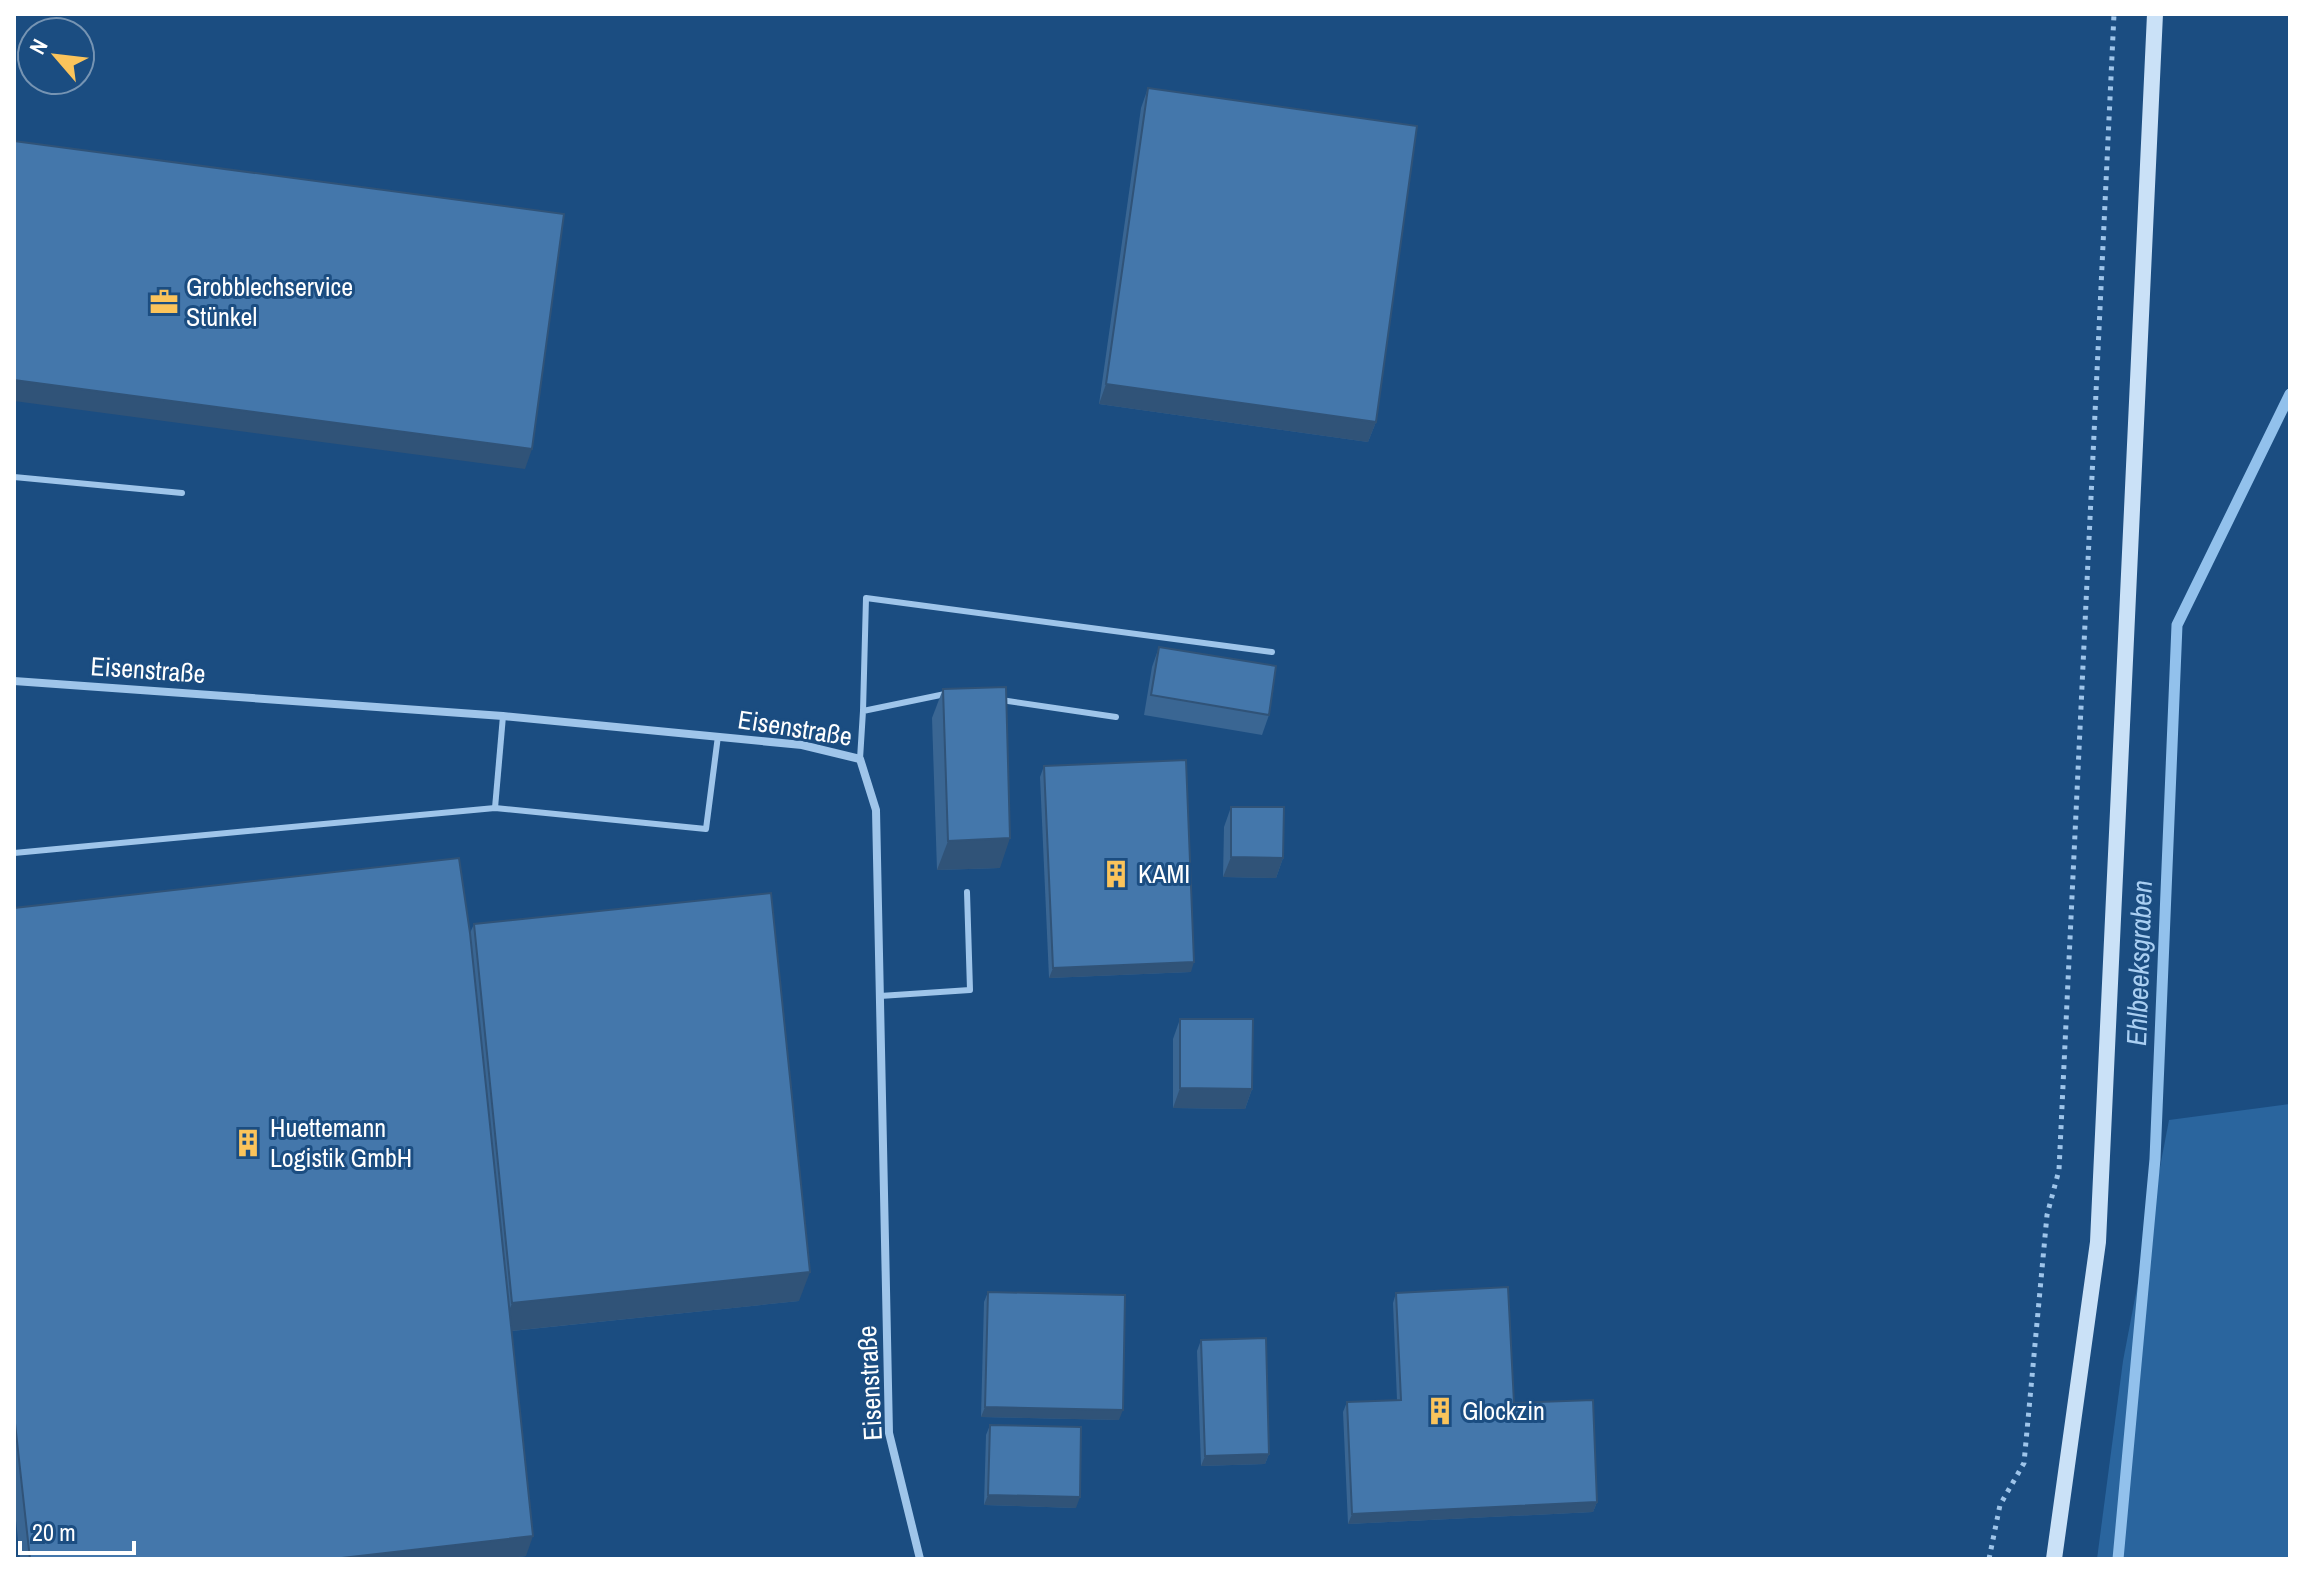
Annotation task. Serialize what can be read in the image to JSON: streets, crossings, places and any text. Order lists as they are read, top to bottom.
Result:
{
  "streets": {
    "street": ["Eisenstraße"]
  },
  "water": ["Ehlbeeksgraben"],
  "places": {
    "office": ["Grobblechservice Stünkel"],
    "building": ["KAMI", "Huettemann Logistik GmbH", "Glockzin"]
  },
  "scale_bar": "20 m",
  "north": "top left"
}
